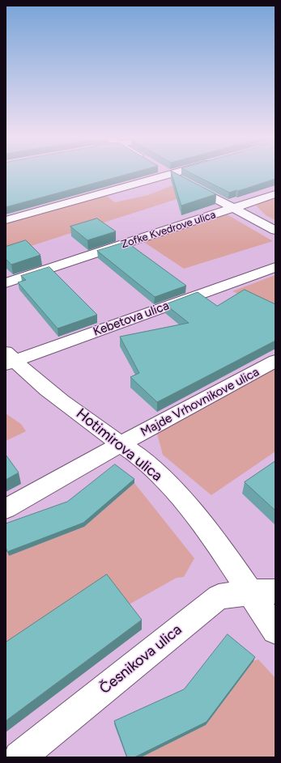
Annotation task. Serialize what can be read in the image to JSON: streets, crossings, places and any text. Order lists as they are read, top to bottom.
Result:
{
  "streets": {
    "street": [
      "Zofke Kvedrove ulica",
      "Kebetova ulica",
      "Majde Vrhovnikove ulica",
      "Hotimirova ulica",
      "Česnikova ulica"
    ]
  },
  "crossings": [
    ["Kebetova ulica", "Hotimirova ulica"],
    ["Majde Vrhovnikove ulica", "Hotimirova ulica"],
    ["Hotimirova ulica", "Česnikova ulica"]
  ]
}
